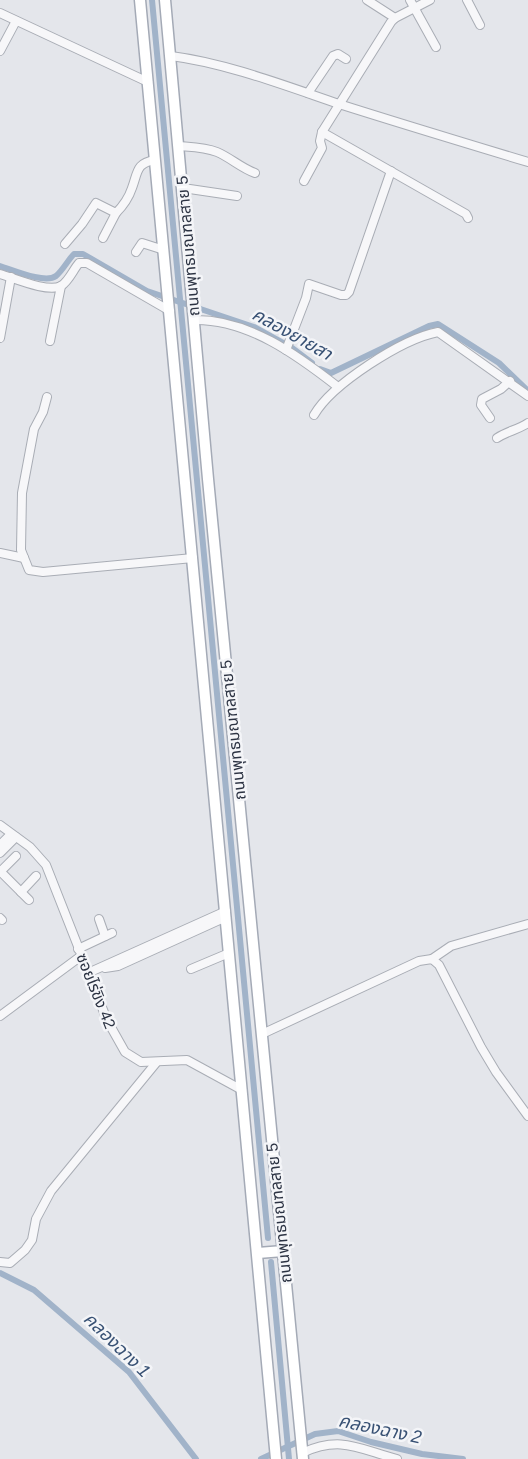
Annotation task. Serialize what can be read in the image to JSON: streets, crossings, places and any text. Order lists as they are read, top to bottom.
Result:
{
  "streets": {
    "main road": ["ถนนพุทธมณฑลสาย 5"],
    "street": ["ซอยไร่ขิง 42"]
  },
  "crossings": [
    ["ถนนพุทธมณฑลสาย 5", "ซอยไร่ขิง 42"]
  ],
  "water": ["คลองยายสา", "คลองฉาง 1", "คลองฉาง 2"]
}
